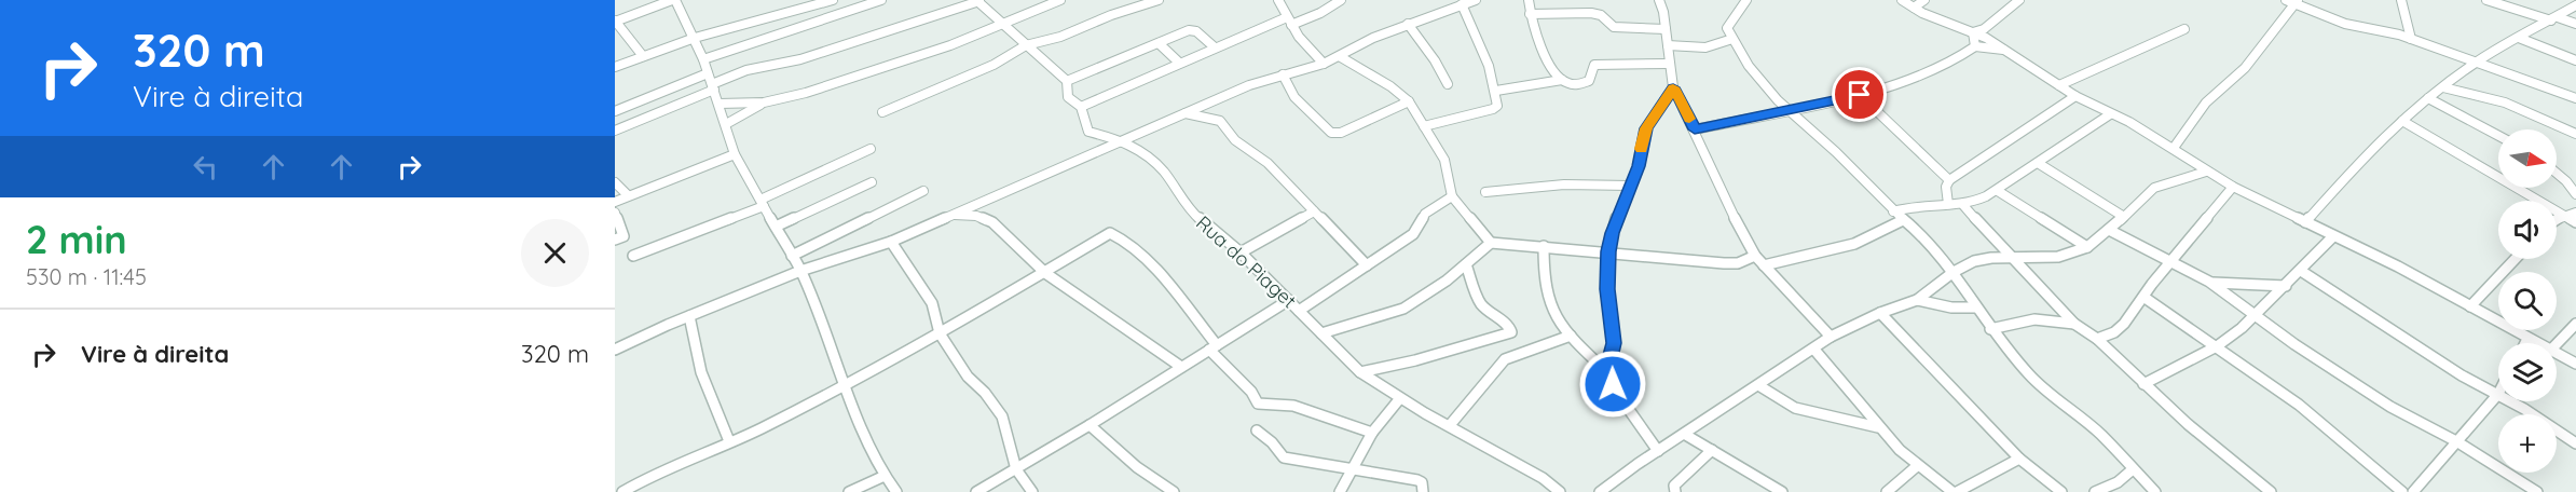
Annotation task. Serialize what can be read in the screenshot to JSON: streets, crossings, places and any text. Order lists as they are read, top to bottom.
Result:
{
  "streets": {
    "street": ["Rua do Piaget"]
  },
  "north": "right",
  "page": {
    "turn": ["320 m", "Vire à direita"],
    "map_buttons": "+",
    "heading": ["2 min", "530 m · 11:45"],
    "list": [
      {
        "name": "Vire à direita",
        "value": "320 m"
      }
    ]
  }
}
